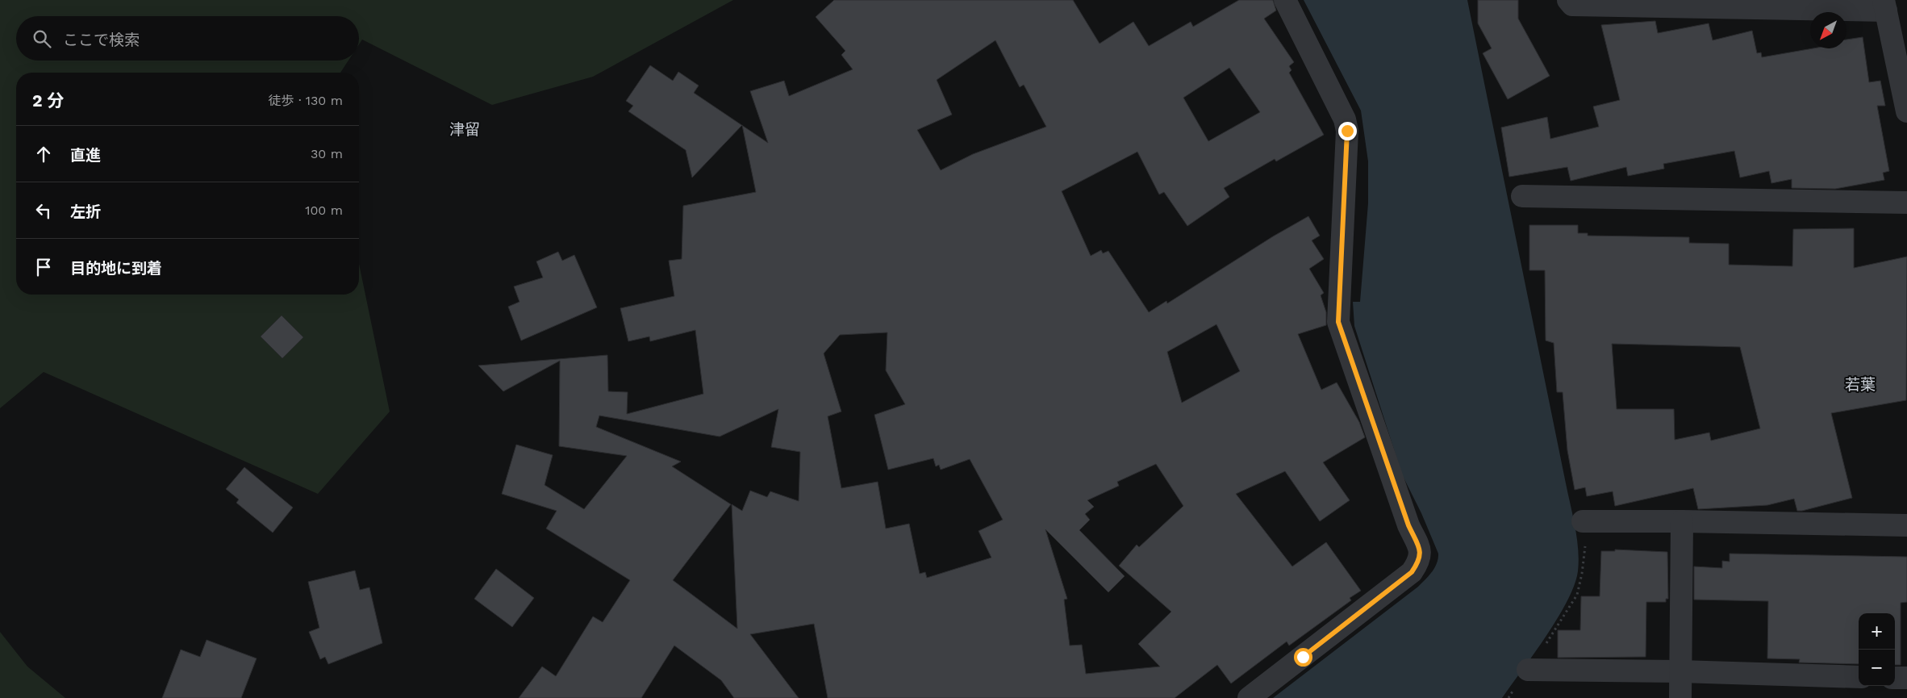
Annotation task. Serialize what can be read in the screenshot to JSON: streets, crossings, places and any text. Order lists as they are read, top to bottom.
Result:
{
  "districts": ["津留", "若葉"],
  "north": "bottom left",
  "page": {
    "search": "ここで検索",
    "heading": ["2 分", "徒歩 · 130 m"],
    "list": [
      ["直進", "30 m"],
      ["左折", "100 m"],
      "目的地に到着"
    ],
    "map_buttons": ["+", "−"]
  }
}
